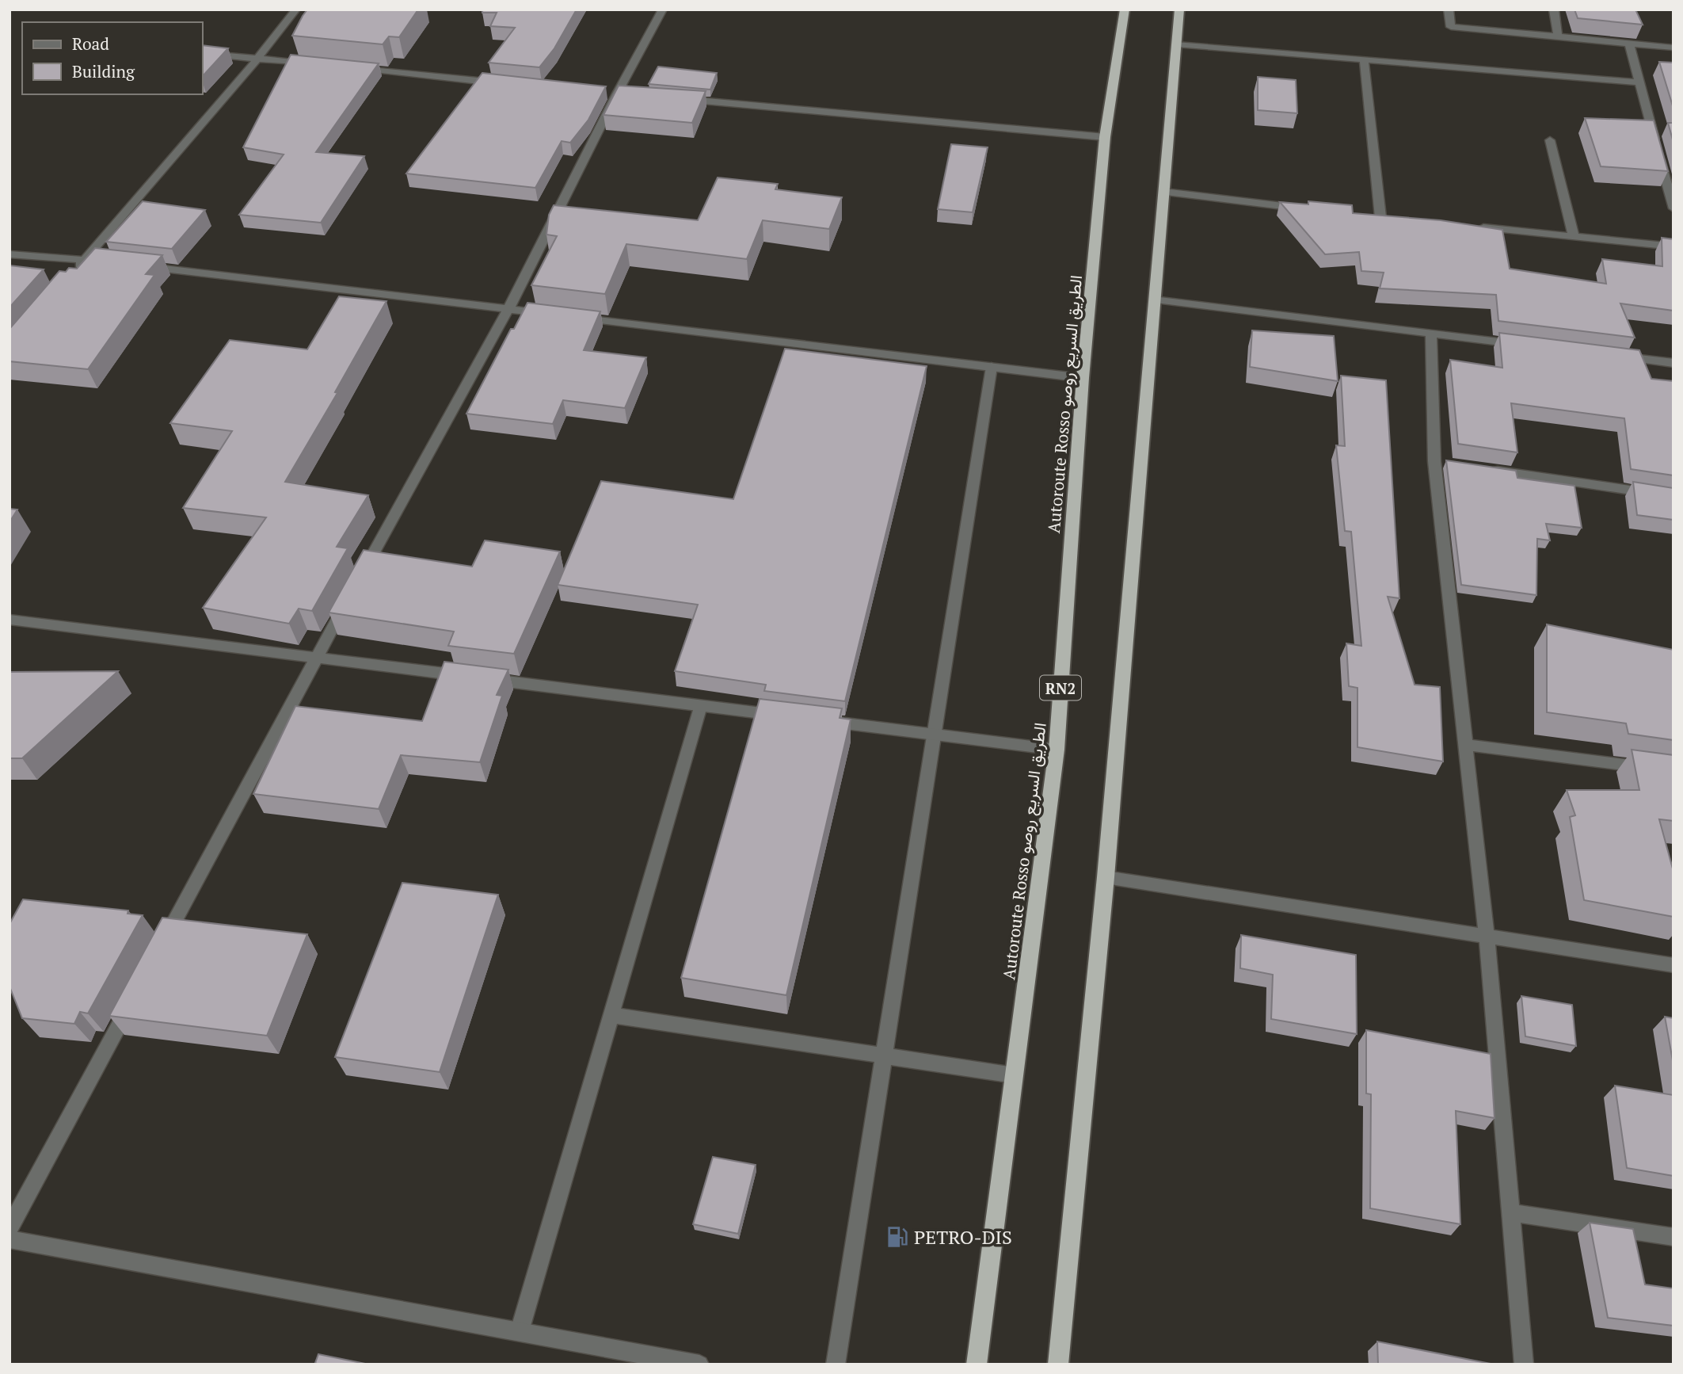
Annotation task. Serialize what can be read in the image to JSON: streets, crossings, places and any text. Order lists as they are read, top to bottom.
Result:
{
  "streets": {
    "highway": ["Autoroute Rosso الطريق السريع روصو", "RN2"]
  },
  "places": {
    "fuel station": ["PETRO-DIS"]
  },
  "legend": ["Road", "Building"]
}
